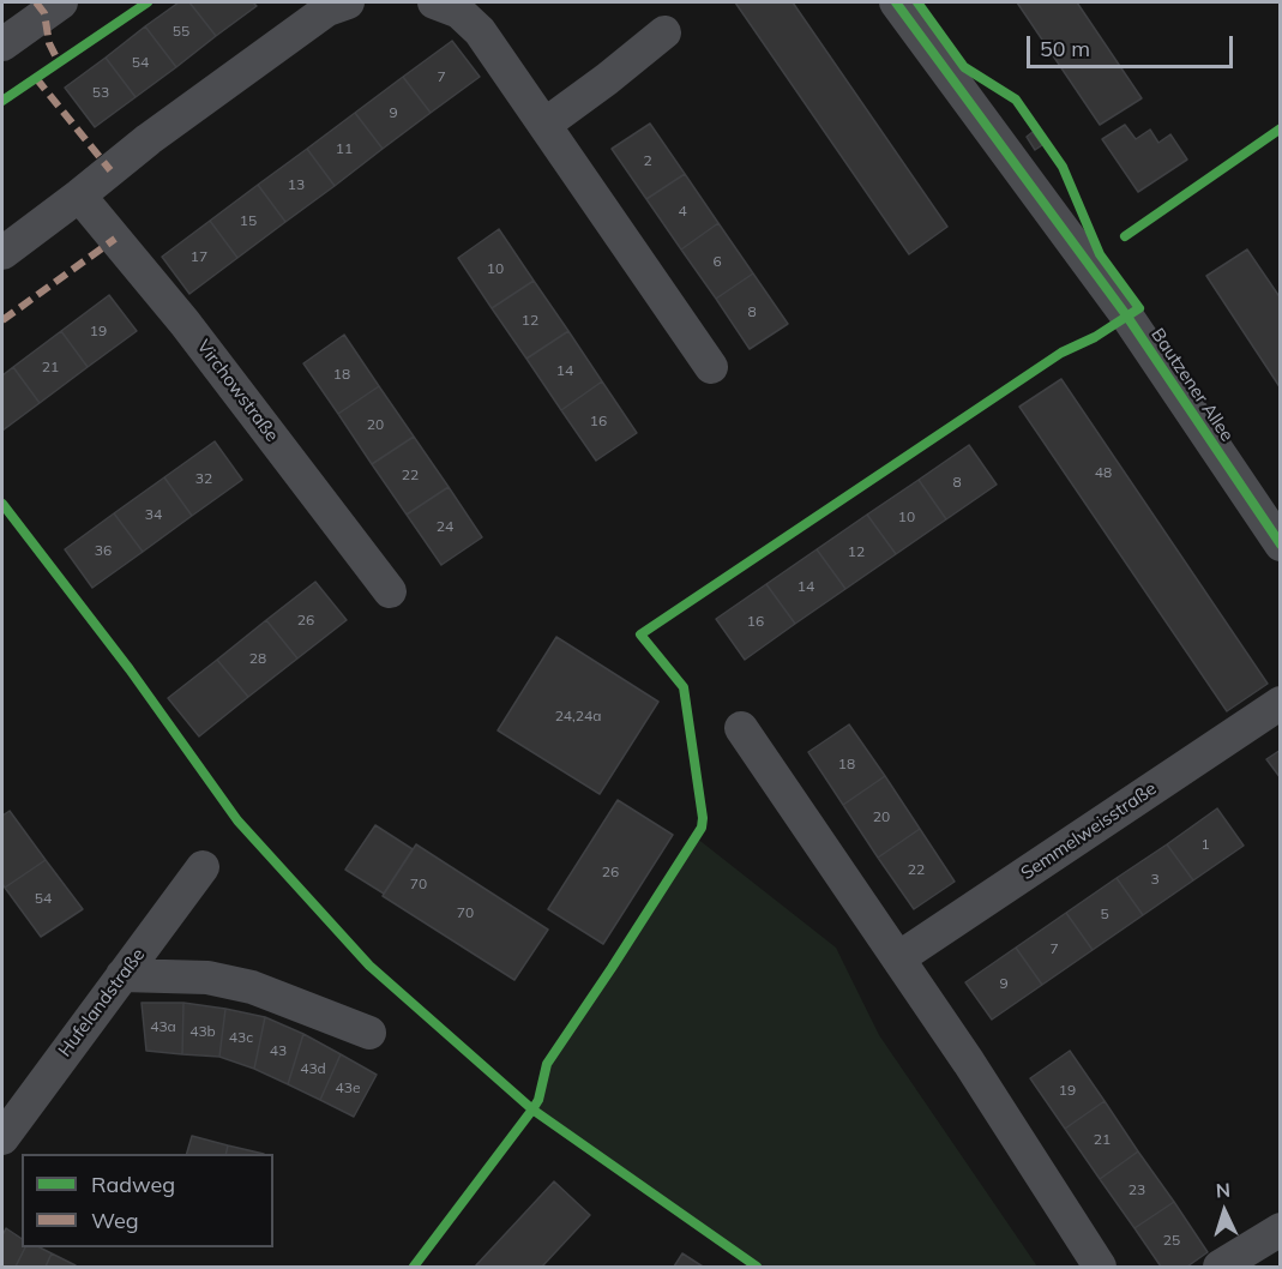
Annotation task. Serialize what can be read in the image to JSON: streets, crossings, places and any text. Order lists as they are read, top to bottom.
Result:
{
  "streets": {
    "street": [
      "Bautzener Allee",
      "Virchowstraße",
      "Semmelweisstraße",
      "Hufelandstraße"
    ]
  },
  "house_numbers": [
    "55",
    "54",
    "7",
    "53",
    "9",
    "11",
    "2",
    "13",
    "4",
    "15",
    "17",
    "6",
    "10",
    "8",
    "12",
    "19",
    "21",
    "14",
    "18",
    "16",
    "20",
    "48",
    "22",
    "32",
    "8",
    "34",
    "10",
    "24",
    "36",
    "12",
    "14",
    "26",
    "16",
    "28",
    "24,24a",
    "18",
    "20",
    "1",
    "22",
    "26",
    "3",
    "70",
    "54",
    "70",
    "5",
    "7",
    "9",
    "43a",
    "43b",
    "43c",
    "43",
    "43d",
    "43e",
    "19",
    "21",
    "23",
    "25"
  ],
  "legend": ["Radweg", "Weg"],
  "scale_bar": "50 m",
  "north": "top"
}
